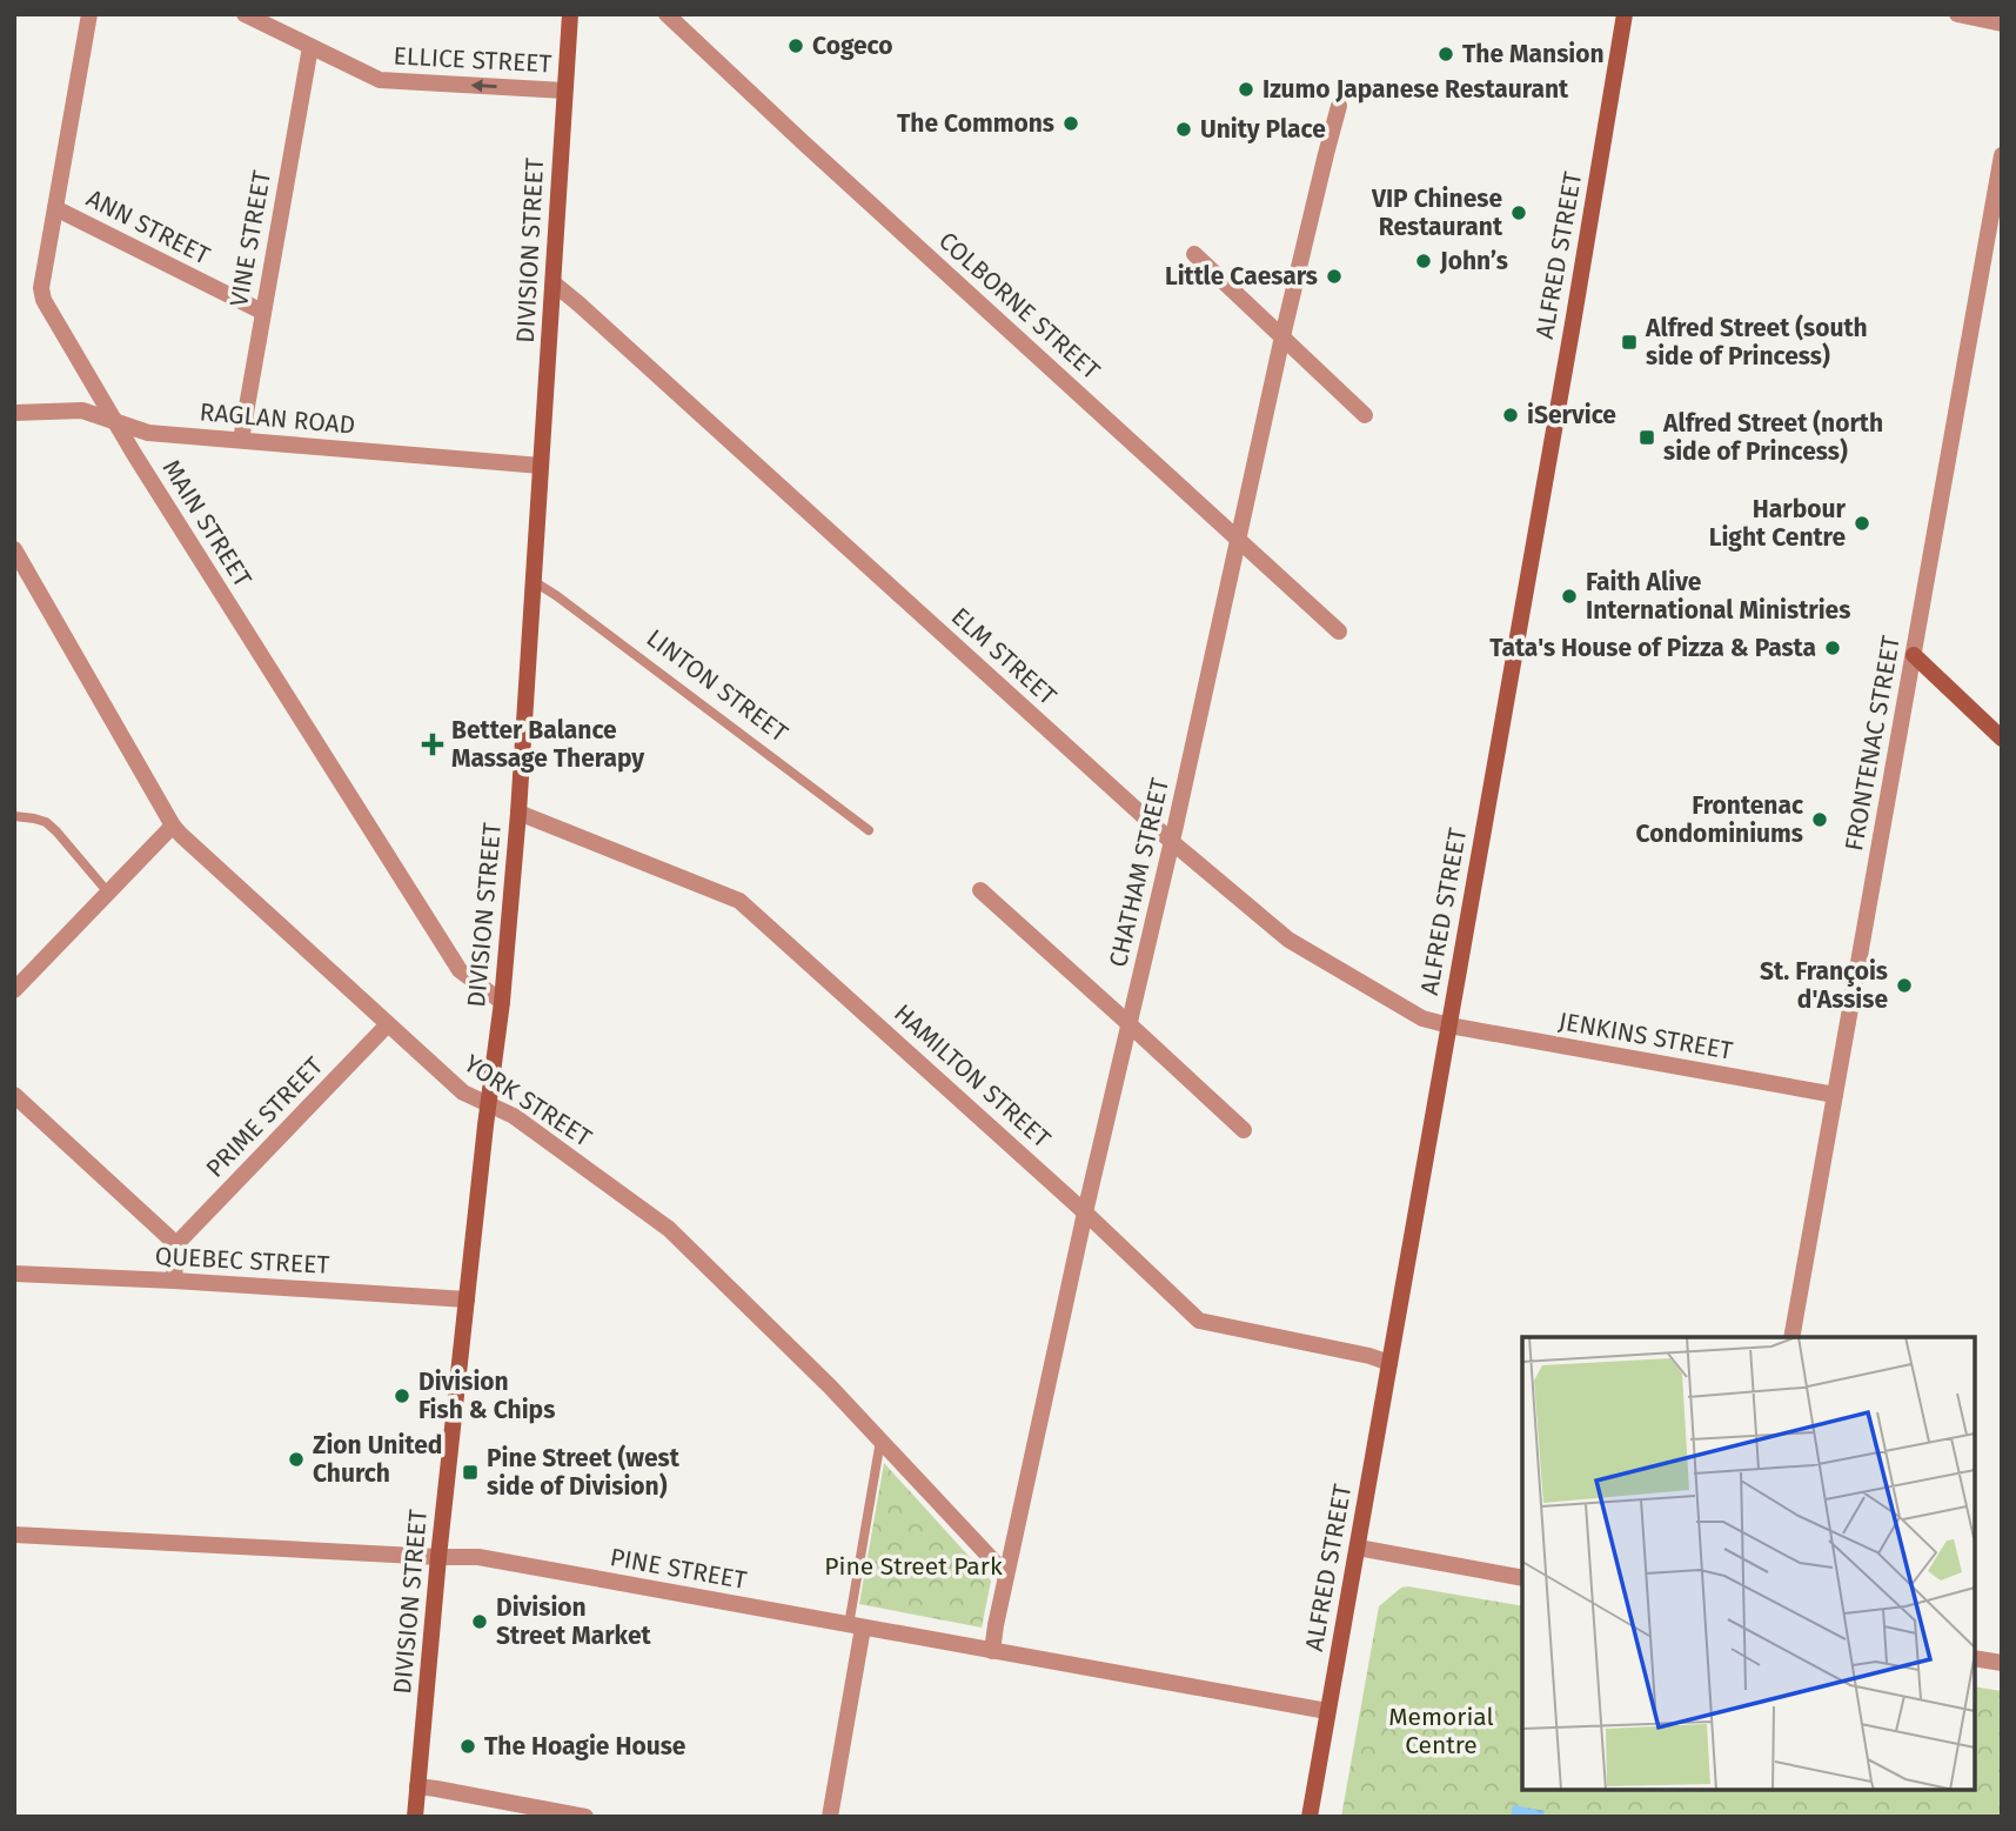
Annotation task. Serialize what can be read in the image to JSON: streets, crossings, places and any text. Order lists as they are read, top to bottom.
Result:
{
  "streets": {
    "main road": ["DIVISION STREET", "ALFRED STREET"],
    "street": [
      "ELLICE STREET",
      "ANN STREET",
      "VINE STREET",
      "COLBORNE STREET",
      "RAGLAN ROAD",
      "MAIN STREET",
      "ELM STREET",
      "FRONTENAC STREET",
      "CHATHAM STREET",
      "JENKINS STREET",
      "HAMILTON STREET",
      "YORK STREET",
      "PRIME STREET",
      "QUEBEC STREET",
      "PINE STREET"
    ],
    "lane": ["LINTON STREET"]
  },
  "crossings": [
    ["ELLICE STREET", "VINE STREET"],
    ["ELLICE STREET", "DIVISION STREET"],
    ["ANN STREET", "VINE STREET"],
    ["ANN STREET", "MAIN STREET"],
    ["VINE STREET", "RAGLAN ROAD"],
    ["DIVISION STREET", "RAGLAN ROAD"],
    ["DIVISION STREET", "MAIN STREET"],
    ["DIVISION STREET", "ELM STREET"],
    ["DIVISION STREET", "LINTON STREET"],
    ["DIVISION STREET", "HAMILTON STREET"],
    ["DIVISION STREET", "YORK STREET"],
    ["DIVISION STREET", "QUEBEC STREET"],
    ["DIVISION STREET", "PINE STREET"],
    ["ALFRED STREET", "ELM STREET"],
    ["ALFRED STREET", "JENKINS STREET"],
    ["ALFRED STREET", "HAMILTON STREET"],
    ["ALFRED STREET", "PINE STREET"],
    ["COLBORNE STREET", "CHATHAM STREET"],
    ["RAGLAN ROAD", "MAIN STREET"],
    ["ELM STREET", "CHATHAM STREET"],
    ["ELM STREET", "JENKINS STREET"],
    ["FRONTENAC STREET", "JENKINS STREET"],
    ["CHATHAM STREET", "HAMILTON STREET"],
    ["CHATHAM STREET", "YORK STREET"],
    ["CHATHAM STREET", "PINE STREET"],
    ["YORK STREET", "PRIME STREET"]
  ],
  "one_way": ["ELLICE STREET"],
  "parks": ["Pine Street Park", "Memorial Centre"],
  "places": {
    "other": [
      "Cogeco",
      "The Mansion",
      "Izumo Japanese Restaurant",
      "The Commons",
      "Unity Place",
      "VIP Chinese Restaurant",
      "John’s",
      "Little Caesars",
      "iService",
      "Harbour Light Centre",
      "Faith Alive International Ministries",
      "Tata's House of Pizza & Pasta",
      "Frontenac Condominiums",
      "St. François d'Assise",
      "Division Fish & Chips",
      "Zion United Church",
      "Division Street Market",
      "The Hoagie House"
    ],
    "transit": ["Alfred Street (south side of Princess)", "Alfred Street (north side of Princess)", "Pine Street (west side of Division)"],
    "health": ["Better Balance Massage Therapy"]
  }
}
